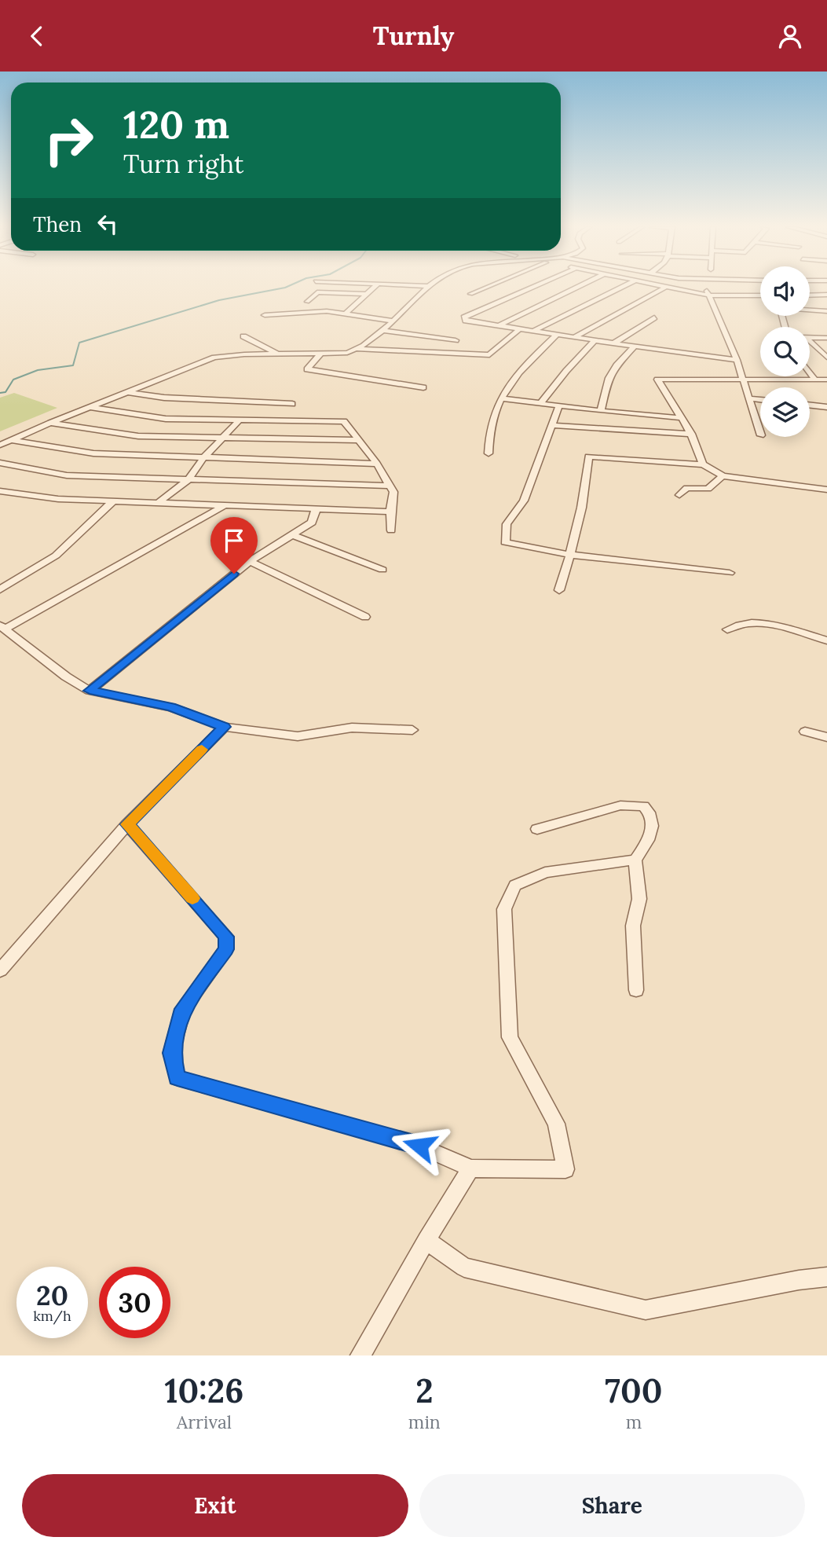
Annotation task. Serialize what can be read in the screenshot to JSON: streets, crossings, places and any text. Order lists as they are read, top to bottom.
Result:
{
  "page": {
    "header": "Turnly",
    "turn": ["120 m", "Turn right"],
    "then": "Then",
    "speed": "20 km/h",
    "limit": "30",
    "eta": [
      "10:26",
      "Arrival",
      "2",
      "min",
      "700",
      "m"
    ],
    "buttons": ["Exit", "Share"]
  }
}
